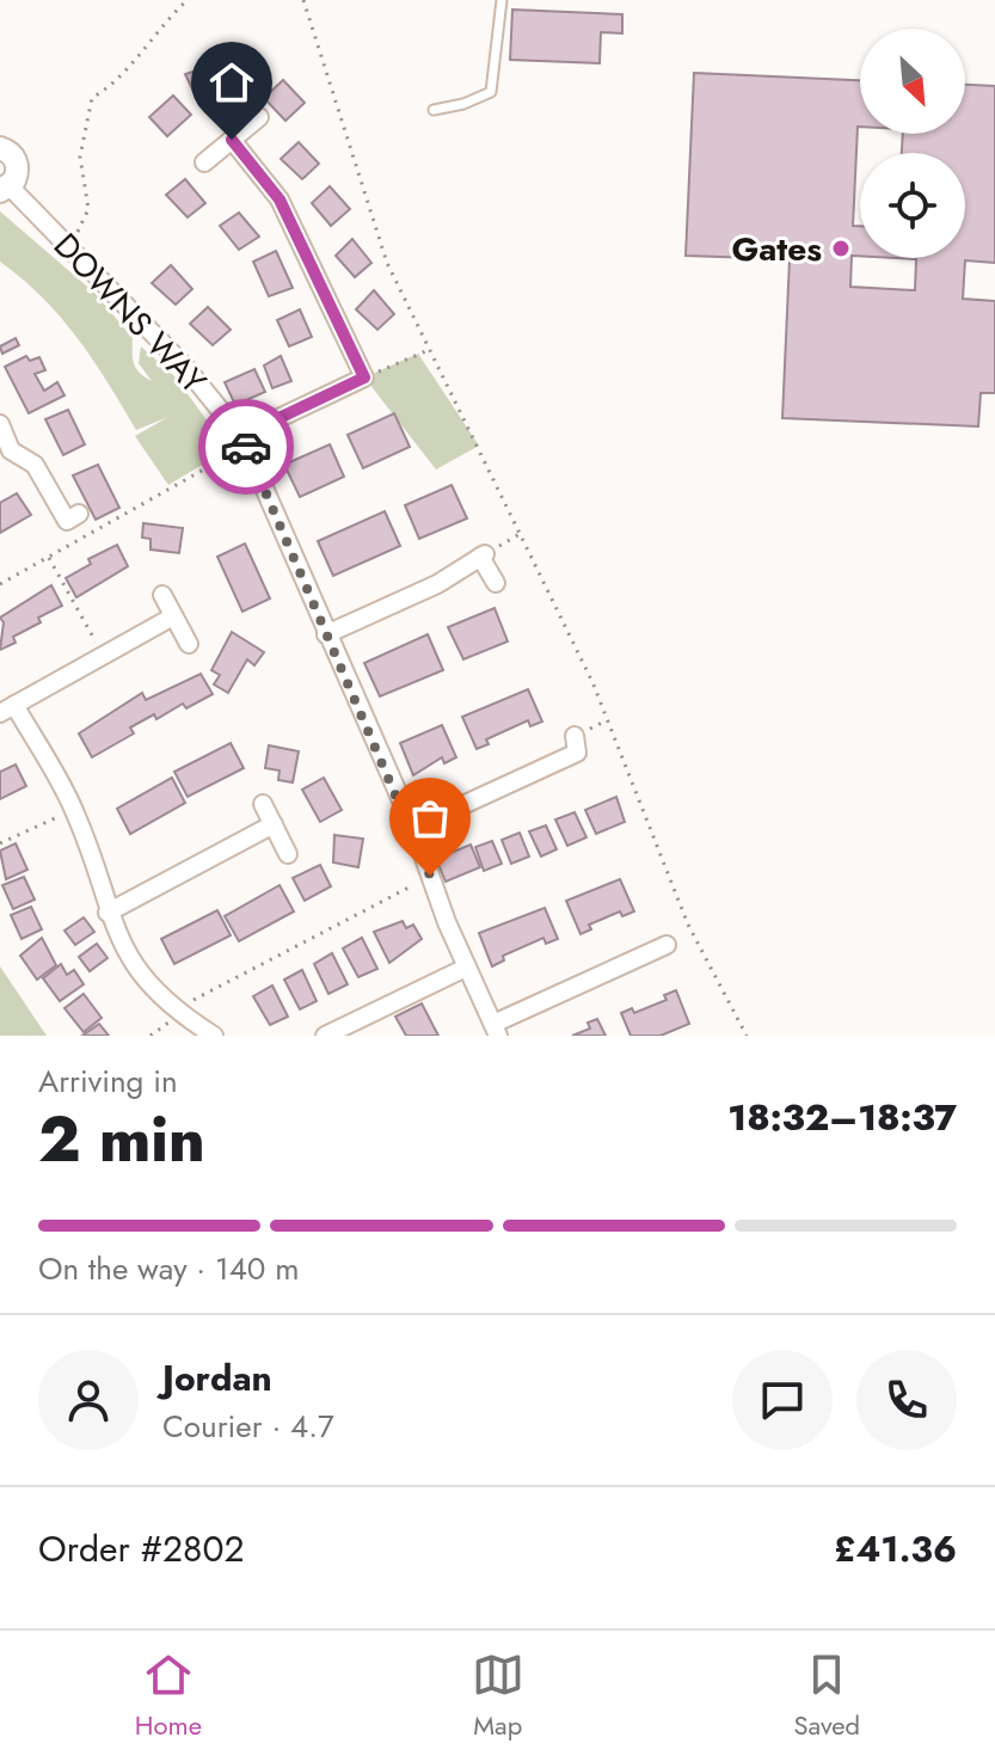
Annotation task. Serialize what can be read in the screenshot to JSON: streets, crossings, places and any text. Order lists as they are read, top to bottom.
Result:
{
  "streets": {
    "street": ["DOWNS WAY"]
  },
  "places": ["Gates"],
  "north": "bottom right",
  "page": {
    "heading": ["2 min", "Arriving in", "18:32–18:37"],
    "panel": [
      "Jordan",
      "Courier · 4.7",
      "Order #2802",
      "£41.36"
    ],
    "bar": "On the way · 140 m",
    "tabs": ["Home", "Map", "Saved"]
  }
}
